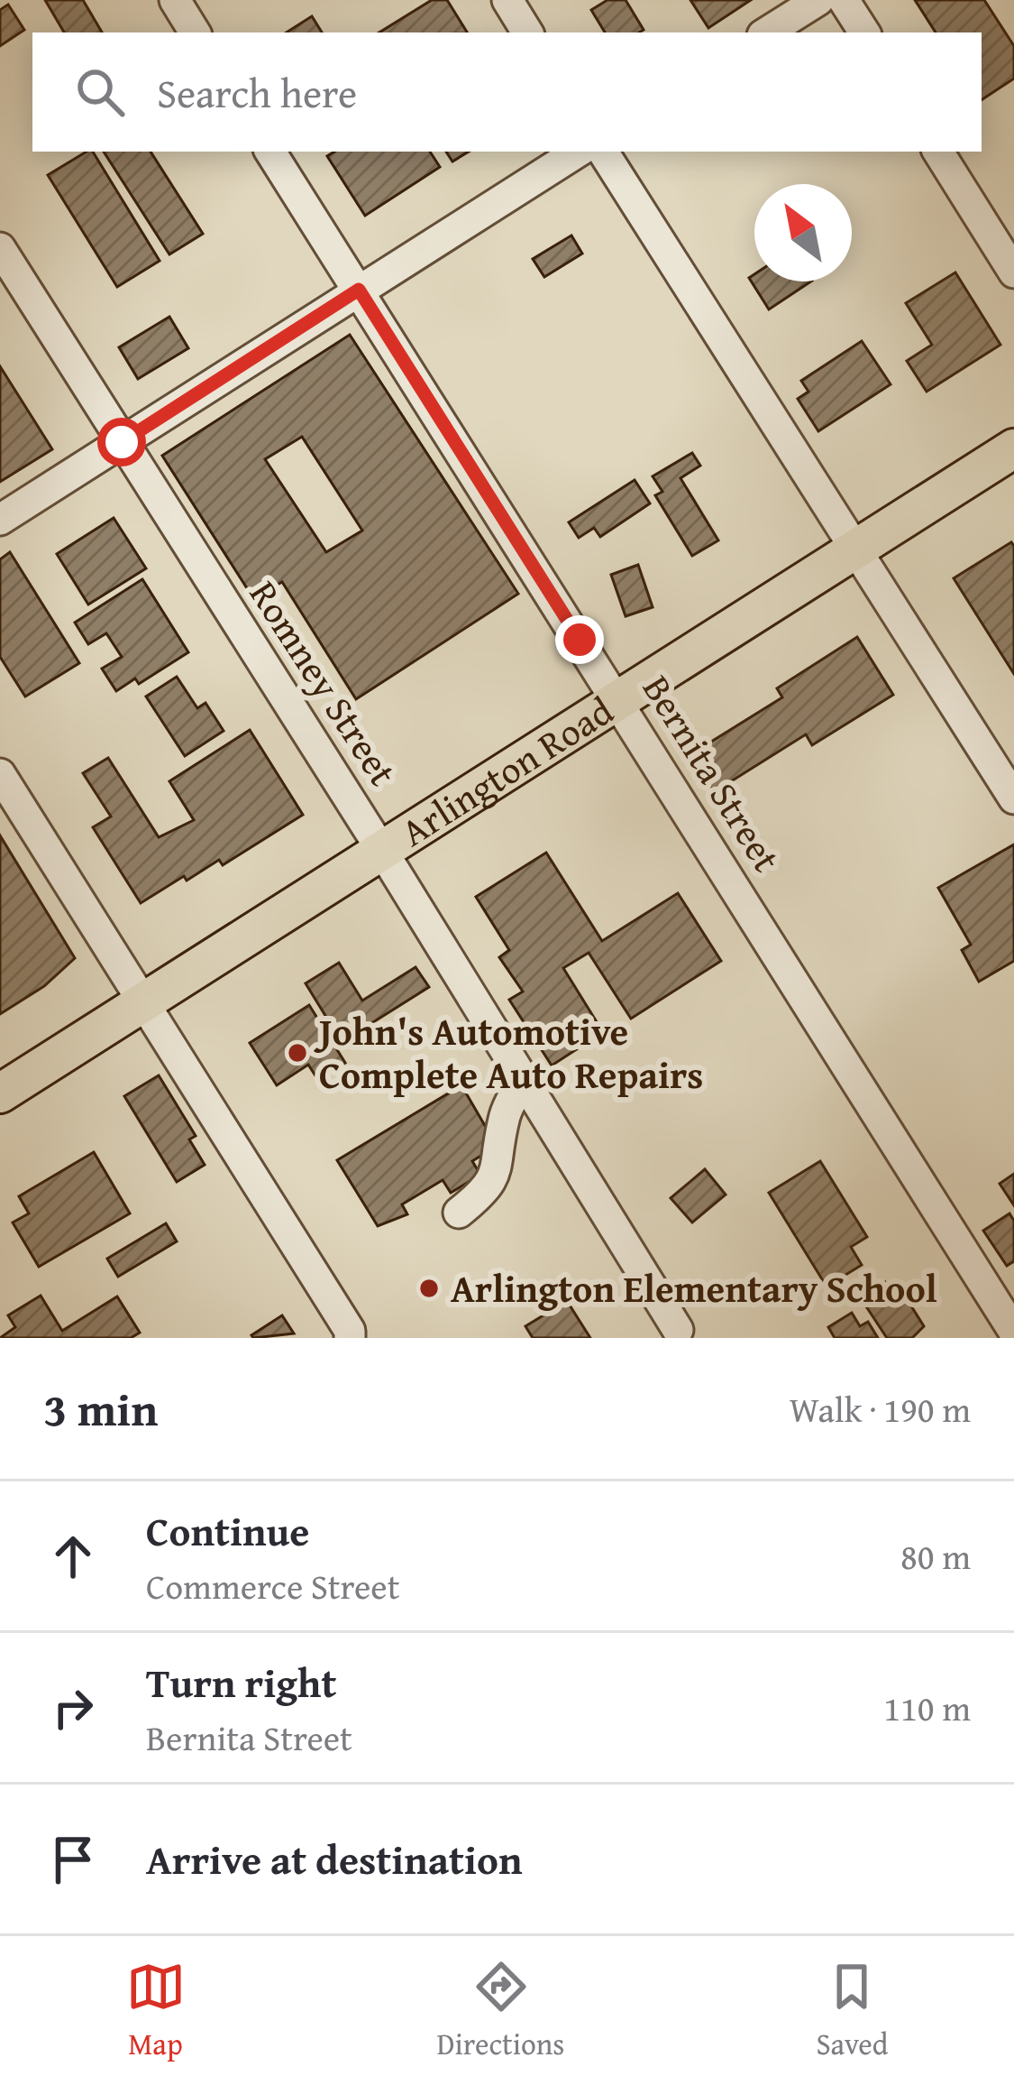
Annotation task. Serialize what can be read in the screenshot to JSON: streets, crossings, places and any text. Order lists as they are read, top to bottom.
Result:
{
  "streets": {
    "main road": ["Arlington Road"],
    "street": ["Romney Street", "Bernita Street"]
  },
  "crossings": [
    ["Romney Street", "Arlington Road"],
    ["Arlington Road", "Bernita Street"]
  ],
  "places": ["John's Automotive Complete Auto Repairs", "Arlington Elementary School"],
  "north": "top left",
  "page": {
    "search": "Search here",
    "heading": ["3 min", "Walk · 190 m"],
    "list": [
      ["Continue", "Commerce Street", "80 m"],
      ["Turn right", "Bernita Street", "110 m"],
      "Arrive at destination"
    ],
    "nav": ["Map", "Directions", "Saved"]
  }
}
